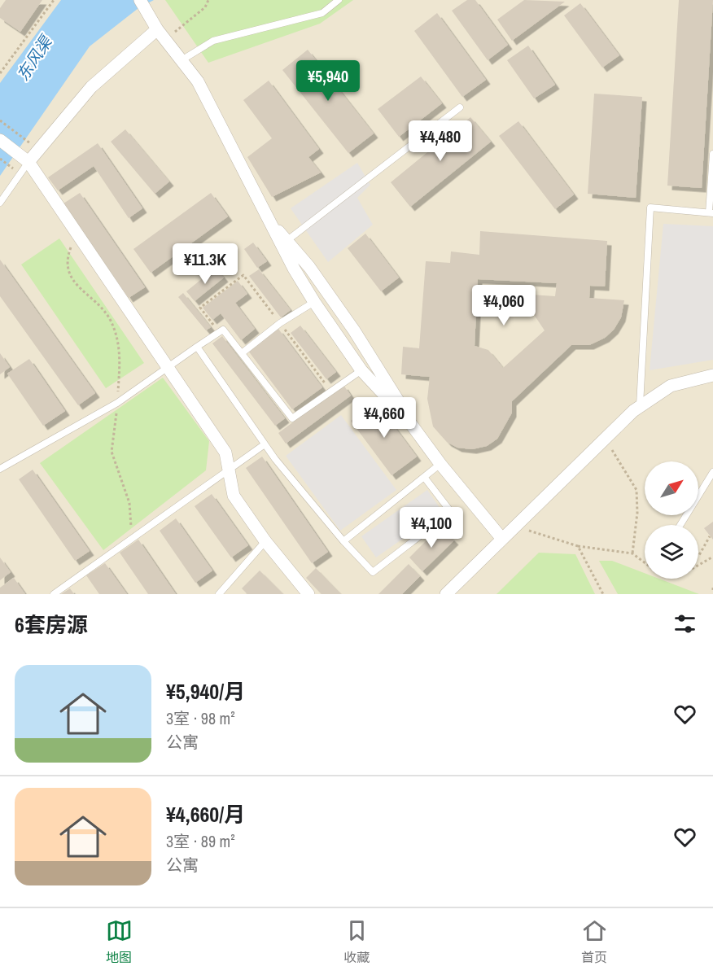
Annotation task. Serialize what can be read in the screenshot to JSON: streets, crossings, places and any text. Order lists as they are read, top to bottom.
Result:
{
  "water": ["东风渠"],
  "north": "top right",
  "page": {
    "price": [
      "¥5,940",
      "¥4,480",
      "¥11.3K",
      "¥4,060",
      "¥4,660",
      "¥4,100"
    ],
    "heading": "6套房源",
    "list": [
      {
        "name": "¥5,940/月",
        "note": "3室 · 98 m² · 公寓"
      },
      {
        "name": "¥4,660/月",
        "note": "3室 · 89 m² · 公寓"
      }
    ],
    "tabs": ["地图", "收藏", "首页"]
  }
}
